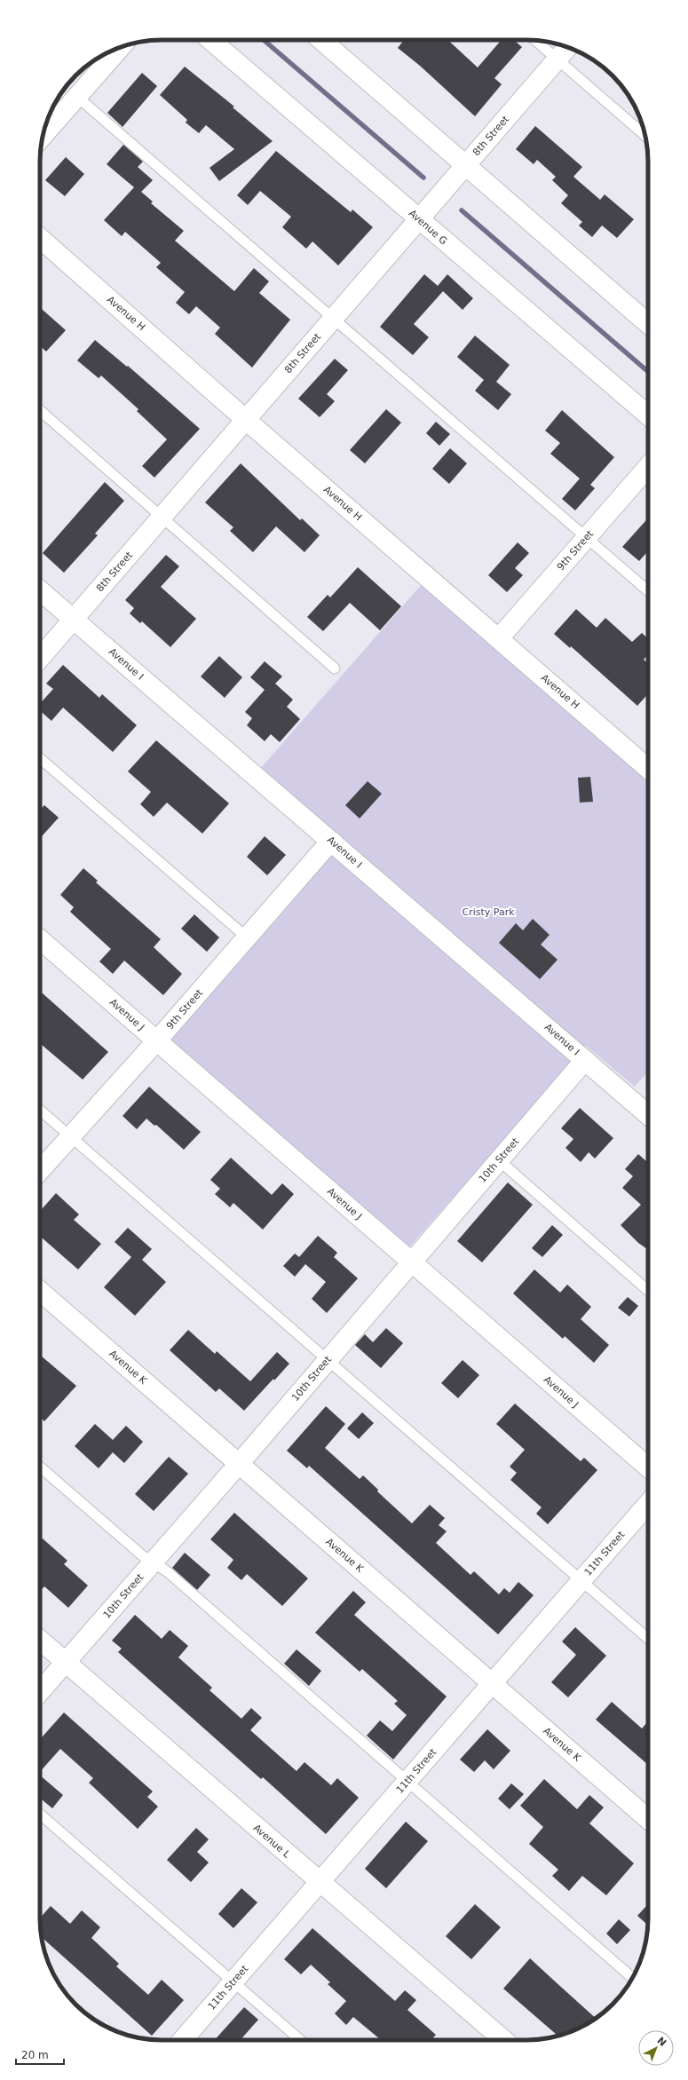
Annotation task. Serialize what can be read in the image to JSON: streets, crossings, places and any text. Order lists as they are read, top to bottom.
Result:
{
  "streets": {
    "street": [
      "8th Street",
      "Avenue G",
      "Avenue H",
      "9th Street",
      "Avenue I",
      "Avenue J",
      "10th Street",
      "Avenue K",
      "11th Street",
      "Avenue L"
    ]
  },
  "crossings": [
    ["8th Street", "Avenue G"],
    ["8th Street", "Avenue H"],
    ["8th Street", "Avenue I"],
    ["Avenue H", "9th Street"],
    ["9th Street", "Avenue I"],
    ["9th Street", "Avenue J"],
    ["Avenue I", "10th Street"],
    ["Avenue J", "10th Street"],
    ["10th Street", "Avenue K"],
    ["10th Street", "Avenue L"],
    ["Avenue K", "11th Street"],
    ["11th Street", "Avenue L"]
  ],
  "parks": ["Cristy Park"],
  "scale_bar": "20 m",
  "north": "top right"
}
